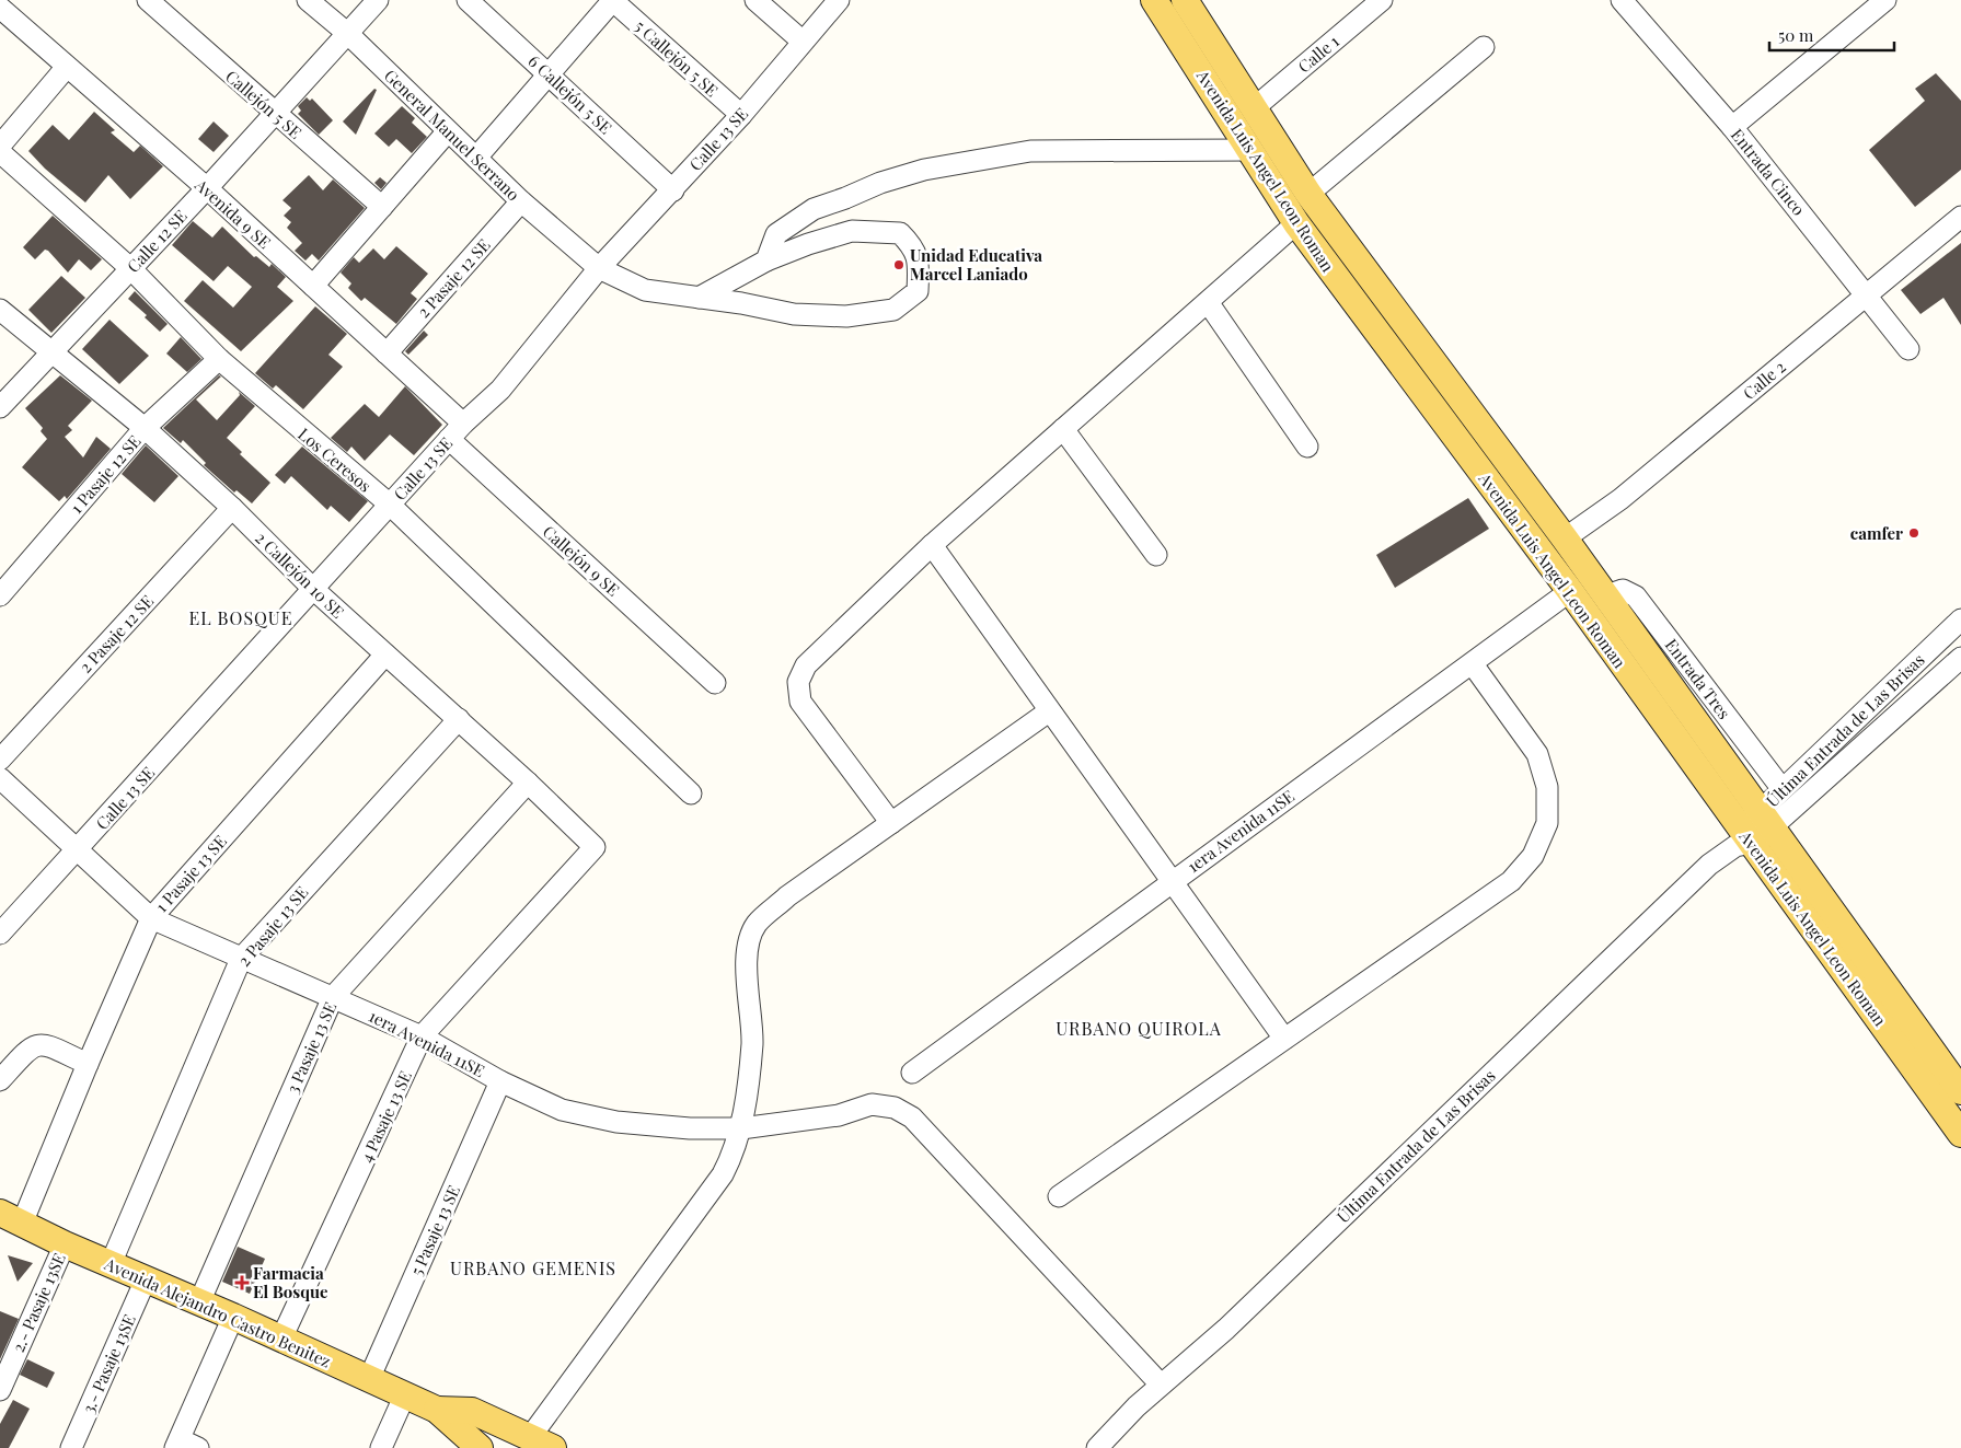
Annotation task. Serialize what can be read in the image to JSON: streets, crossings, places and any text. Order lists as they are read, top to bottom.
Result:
{
  "streets": {
    "main road": ["Avenida Luis Angel Leon Roman", "Avenida Alejandro Castro Benitez"],
    "street": [
      "Calle 1",
      "5 Callejón 5 SE",
      "6 Callejón 5 SE",
      "Callejón 5 SE",
      "General Manuel Serrano",
      "Calle 13 SE",
      "Entrada Cinco",
      "Avenida 9 SE",
      "Calle 12 SE",
      "2 Pasaje 12 SE",
      "Calle 2",
      "Los Ceresos",
      "1 Pasaje 12 SE",
      "Callejón 9 SE",
      "2 Callejón 10 SE",
      "Entrada Tres",
      "Última Entrada de Las Brisas",
      "1era Avenida 11SE",
      "1 Pasaje 13 SE",
      "2 Pasaje 13 SE",
      "3 Pasaje 13 SE",
      "4 Pasaje 13 SE",
      "5 Pasaje 13 SE",
      "2.- Pasaje 13SE",
      "3.- Pasaje 13SE"
    ]
  },
  "crossings": [
    ["Calle 1", "Avenida Luis Angel Leon Roman"],
    ["5 Callejón 5 SE", "Calle 13 SE"],
    ["6 Callejón 5 SE", "Calle 13 SE"],
    ["Callejón 5 SE", "Calle 12 SE"],
    ["General Manuel Serrano", "Calle 13 SE"],
    ["General Manuel Serrano", "Calle 12 SE"],
    ["General Manuel Serrano", "2 Pasaje 12 SE"],
    ["Calle 13 SE", "Avenida 9 SE"],
    ["Calle 13 SE", "Los Ceresos"],
    ["Calle 13 SE", "Callejón 9 SE"],
    ["Calle 13 SE", "2 Callejón 10 SE"],
    ["Calle 13 SE", "1era Avenida 11SE"],
    ["Avenida Luis Angel Leon Roman", "Calle 2"],
    ["Avenida Luis Angel Leon Roman", "Entrada Tres"],
    ["Avenida Luis Angel Leon Roman", "Última Entrada de Las Brisas"],
    ["Avenida Luis Angel Leon Roman", "1era Avenida 11SE"],
    ["Entrada Cinco", "Calle 2"],
    ["Avenida 9 SE", "Calle 12 SE"],
    ["Avenida 9 SE", "2 Pasaje 12 SE"],
    ["Calle 12 SE", "Los Ceresos"],
    ["Calle 12 SE", "2 Callejón 10 SE"],
    ["2 Pasaje 12 SE", "2 Callejón 10 SE"],
    ["Los Ceresos", "1 Pasaje 12 SE"],
    ["1 Pasaje 12 SE", "2 Callejón 10 SE"],
    ["2 Callejón 10 SE", "1 Pasaje 13 SE"],
    ["2 Callejón 10 SE", "2 Pasaje 13 SE"],
    ["2 Callejón 10 SE", "3 Pasaje 13 SE"],
    ["2 Callejón 10 SE", "4 Pasaje 13 SE"],
    ["Entrada Tres", "Última Entrada de Las Brisas"],
    ["Última Entrada de Las Brisas", "1era Avenida 11SE"],
    ["1era Avenida 11SE", "1 Pasaje 13 SE"],
    ["1era Avenida 11SE", "2 Pasaje 13 SE"],
    ["1era Avenida 11SE", "3 Pasaje 13 SE"],
    ["1era Avenida 11SE", "4 Pasaje 13 SE"],
    ["1era Avenida 11SE", "5 Pasaje 13 SE"],
    ["1 Pasaje 13 SE", "Avenida Alejandro Castro Benitez"],
    ["2 Pasaje 13 SE", "Avenida Alejandro Castro Benitez"],
    ["3 Pasaje 13 SE", "Avenida Alejandro Castro Benitez"],
    ["4 Pasaje 13 SE", "Avenida Alejandro Castro Benitez"],
    ["5 Pasaje 13 SE", "Avenida Alejandro Castro Benitez"],
    ["2.- Pasaje 13SE", "Avenida Alejandro Castro Benitez"],
    ["Avenida Alejandro Castro Benitez", "3.- Pasaje 13SE"]
  ],
  "districts": ["EL BOSQUE", "URBANO QUIROLA", "URBANO GEMENIS"],
  "places": {
    "other": ["Unidad Educativa Marcel Laniado", "camfer"],
    "health": ["Farmacia El Bosque"]
  },
  "scale_bar": "50 m"
}
